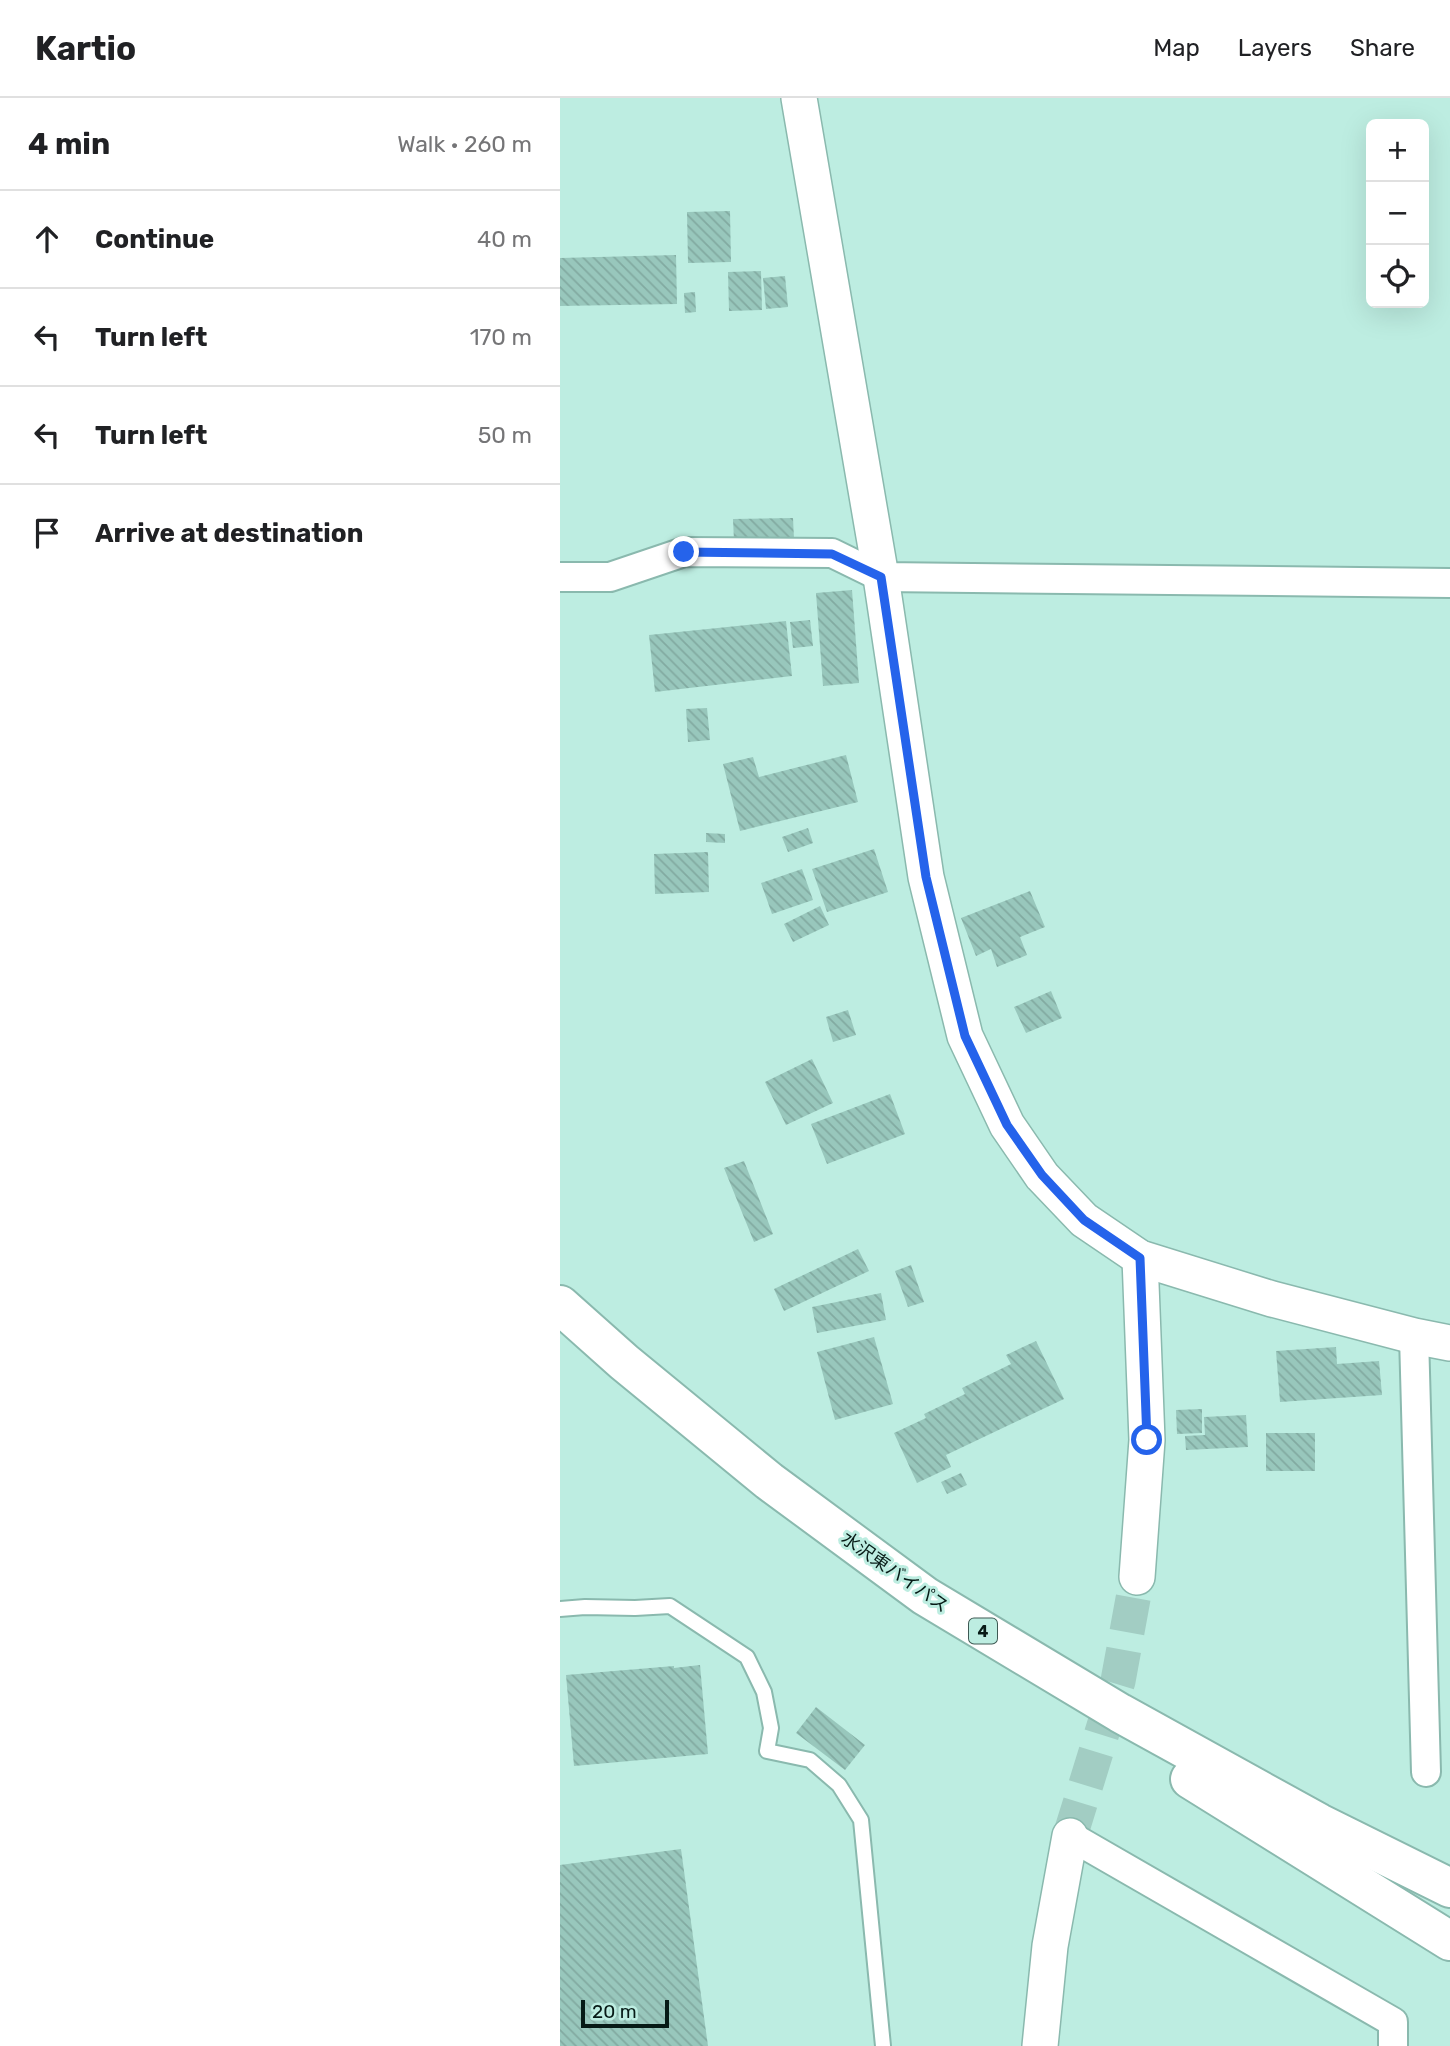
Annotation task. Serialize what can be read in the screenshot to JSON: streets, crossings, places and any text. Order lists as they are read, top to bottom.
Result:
{
  "streets": {
    "highway": ["水沢東バイパス", "4"]
  },
  "scale_bar": "20 m",
  "page": {
    "header": "Kartio",
    "nav": ["Map", "Layers", "Share"],
    "heading": ["4 min", "Walk · 260 m"],
    "map_buttons": ["+", "−"],
    "list": [
      ["Continue", "40 m"],
      ["Turn left", "170 m"],
      ["Turn left", "50 m"],
      "Arrive at destination"
    ],
    "scale": "20 m"
  }
}
